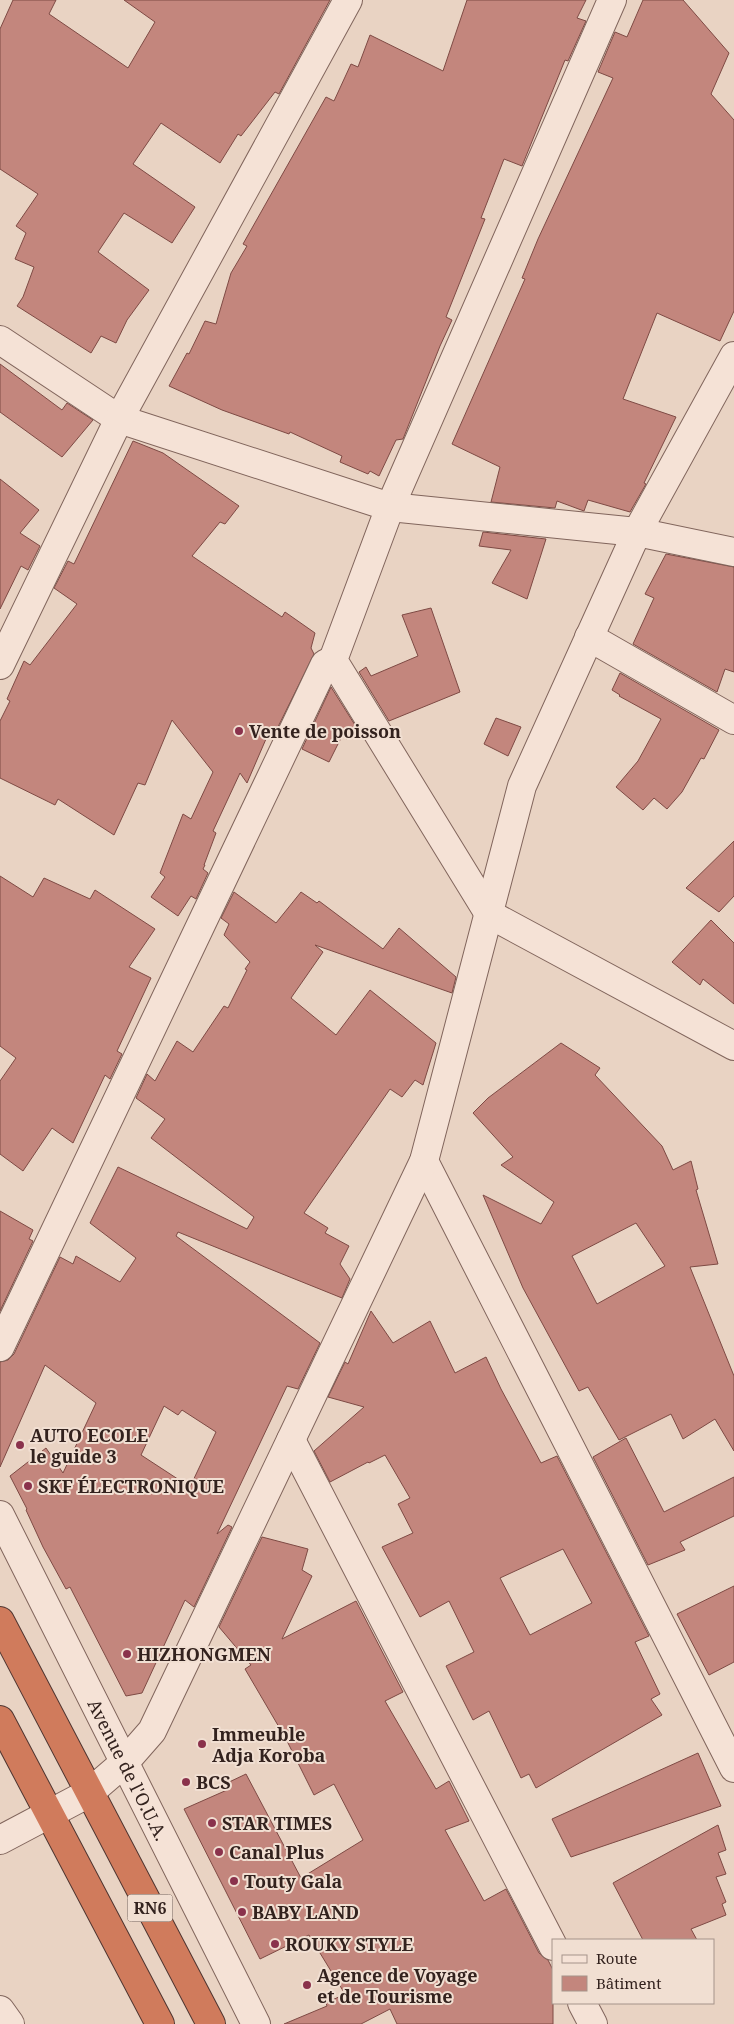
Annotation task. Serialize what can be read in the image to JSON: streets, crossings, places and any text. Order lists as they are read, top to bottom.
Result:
{
  "streets": {
    "highway": ["RN6"],
    "street": ["Avenue de l'O.U.A."]
  },
  "places": [
    "Vente de poisson",
    "AUTO ECOLE le guide 3",
    "SKF ÉLECTRONIQUE",
    "HIZHONGMEN",
    "Immeuble Adja Koroba",
    "BCS",
    "STAR TIMES",
    "Canal Plus",
    "Touty Gala",
    "BABY LAND",
    "ROUKY STYLE",
    "Agence de Voyage et de Tourisme"
  ],
  "legend": ["Route", "Bâtiment"]
}
